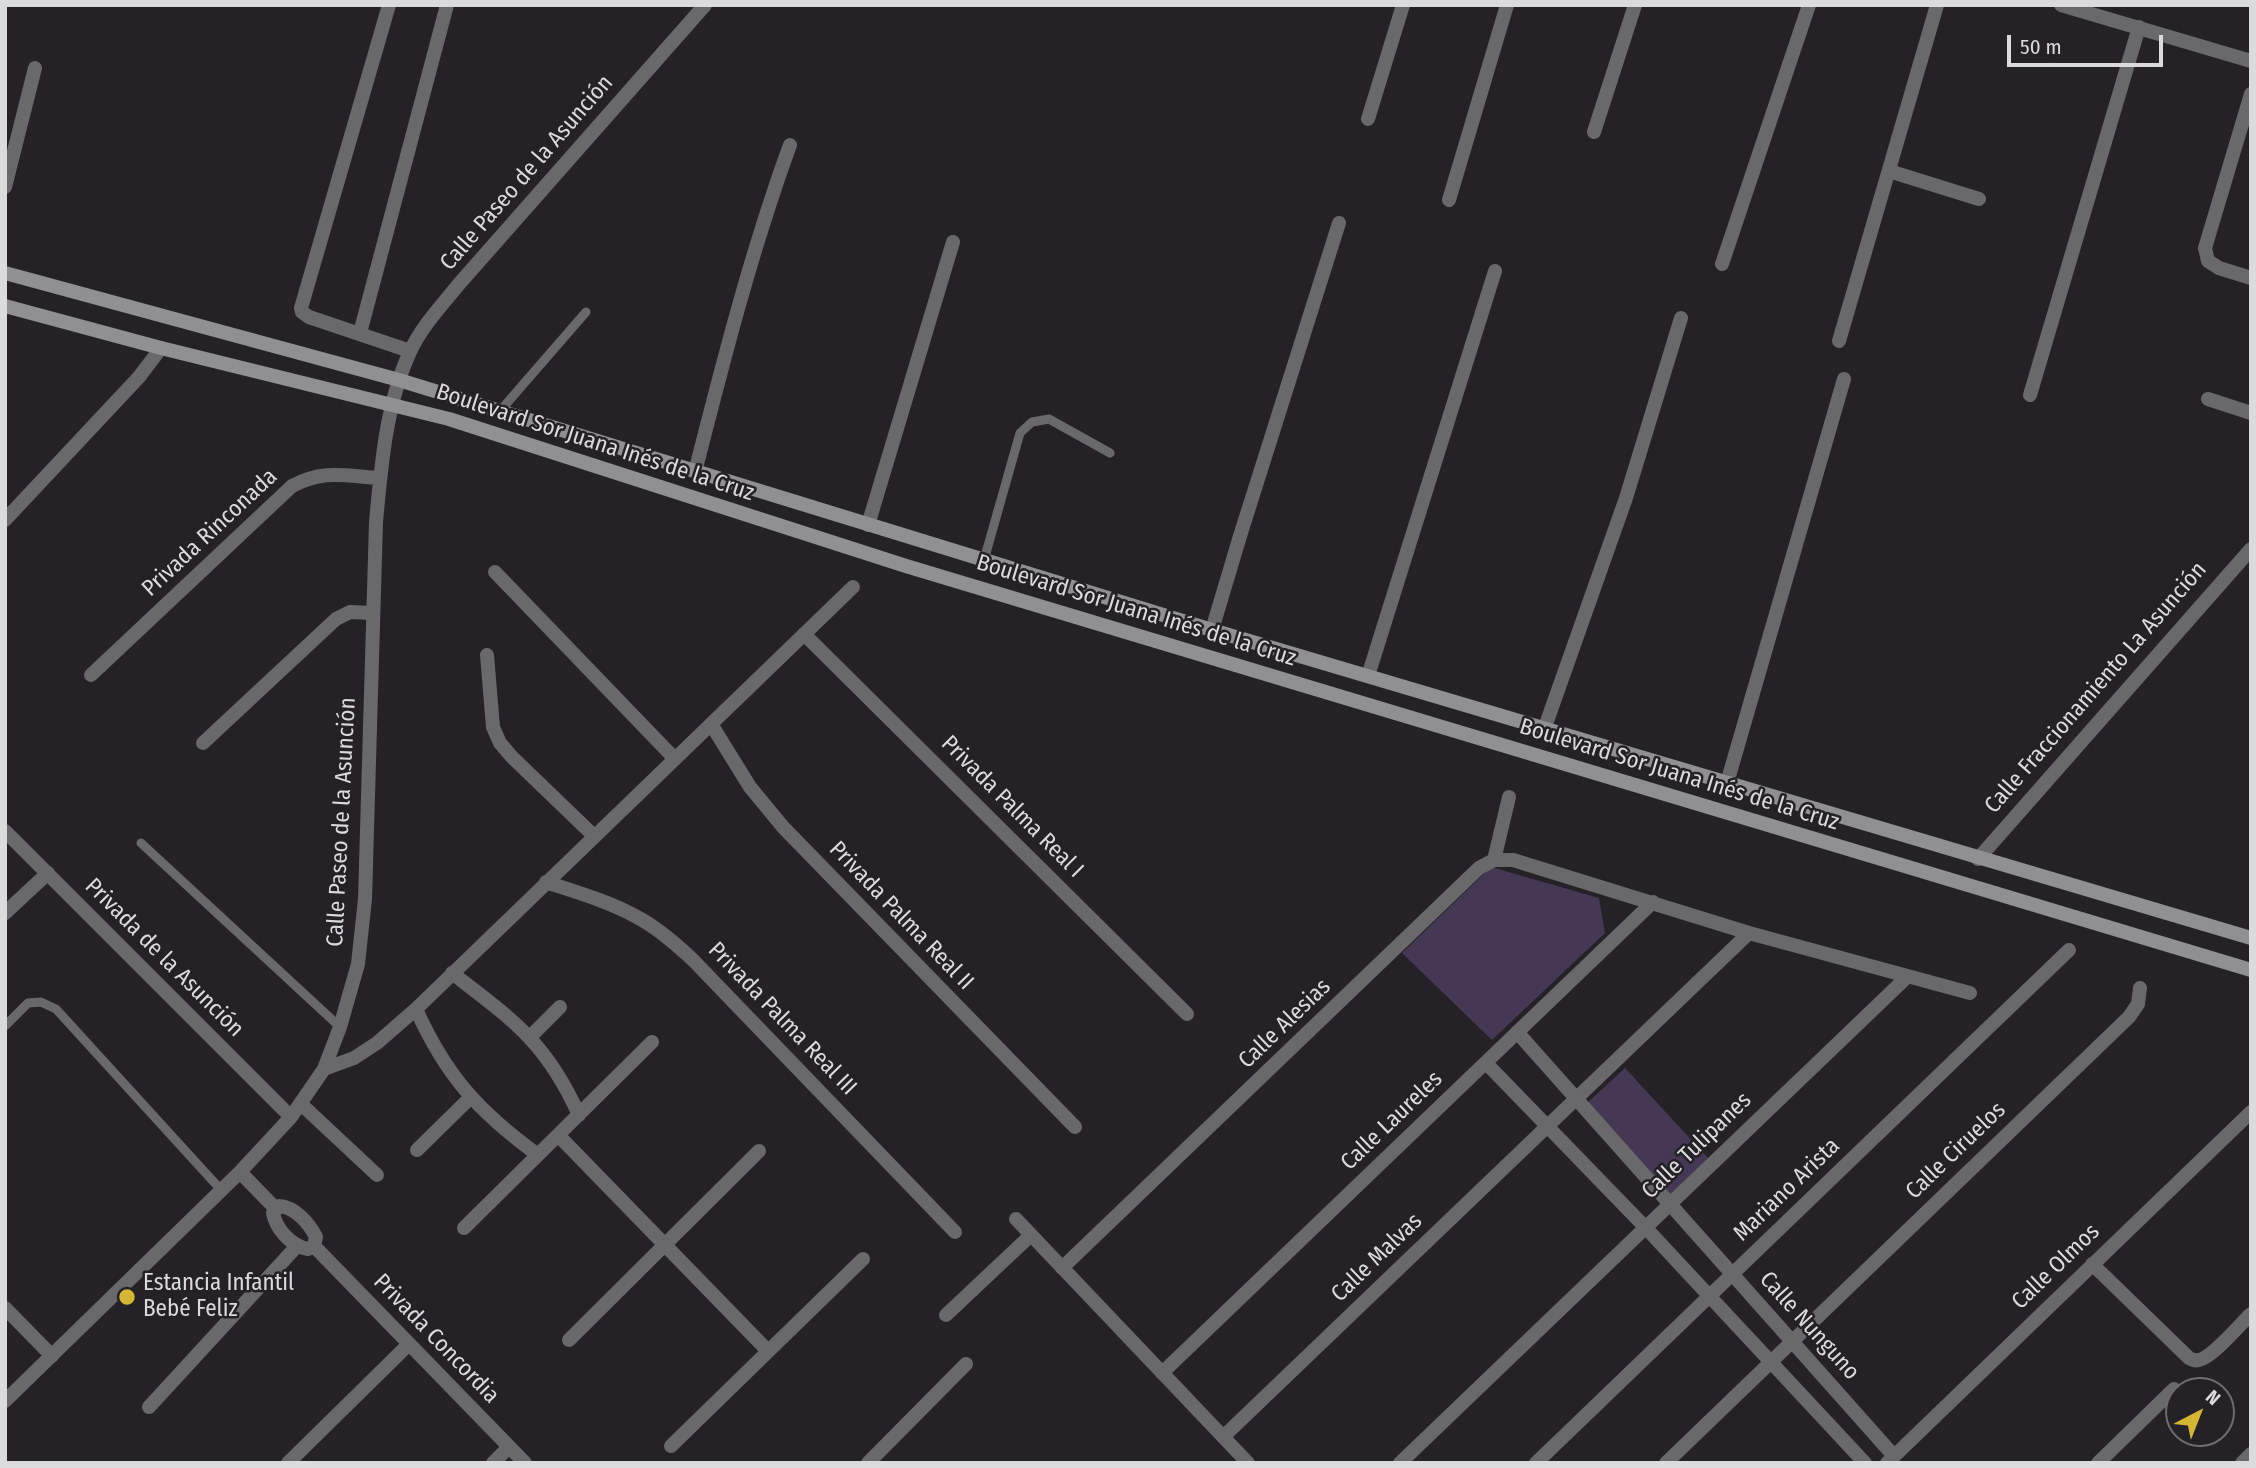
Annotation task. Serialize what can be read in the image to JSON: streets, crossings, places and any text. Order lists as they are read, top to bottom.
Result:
{
  "streets": {
    "main road": ["Boulevard Sor Juana Inés de la Cruz"],
    "street": [
      "Calle Paseo de la Asunción",
      "Privada Rinconada",
      "Calle Fraccionamiento La Asunción",
      "Privada Palma Real I",
      "Privada Palma Real II",
      "Privada de la Asunción",
      "Privada Palma Real III",
      "Calle Alesias",
      "Calle Laureles",
      "Calle Tulipanes",
      "Calle Ciruelos",
      "Mariano Arista",
      "Calle Malvas",
      "Calle Olmos",
      "Calle Nunguno",
      "Privada Concordia"
    ]
  },
  "crossings": [
    ["Calle Paseo de la Asunción", "Boulevard Sor Juana Inés de la Cruz"],
    ["Calle Paseo de la Asunción", "Privada Rinconada"],
    ["Calle Paseo de la Asunción", "Privada de la Asunción"],
    ["Calle Paseo de la Asunción", "Privada Concordia"],
    ["Boulevard Sor Juana Inés de la Cruz", "Calle Fraccionamiento La Asunción"],
    ["Calle Laureles", "Calle Nunguno"],
    ["Calle Tulipanes", "Calle Nunguno"],
    ["Calle Ciruelos", "Calle Nunguno"],
    ["Mariano Arista", "Calle Nunguno"],
    ["Calle Malvas", "Calle Nunguno"],
    ["Calle Olmos", "Calle Nunguno"]
  ],
  "places": ["Estancia Infantil Bebé Feliz"],
  "scale_bar": "50 m",
  "north": "top right"
}
